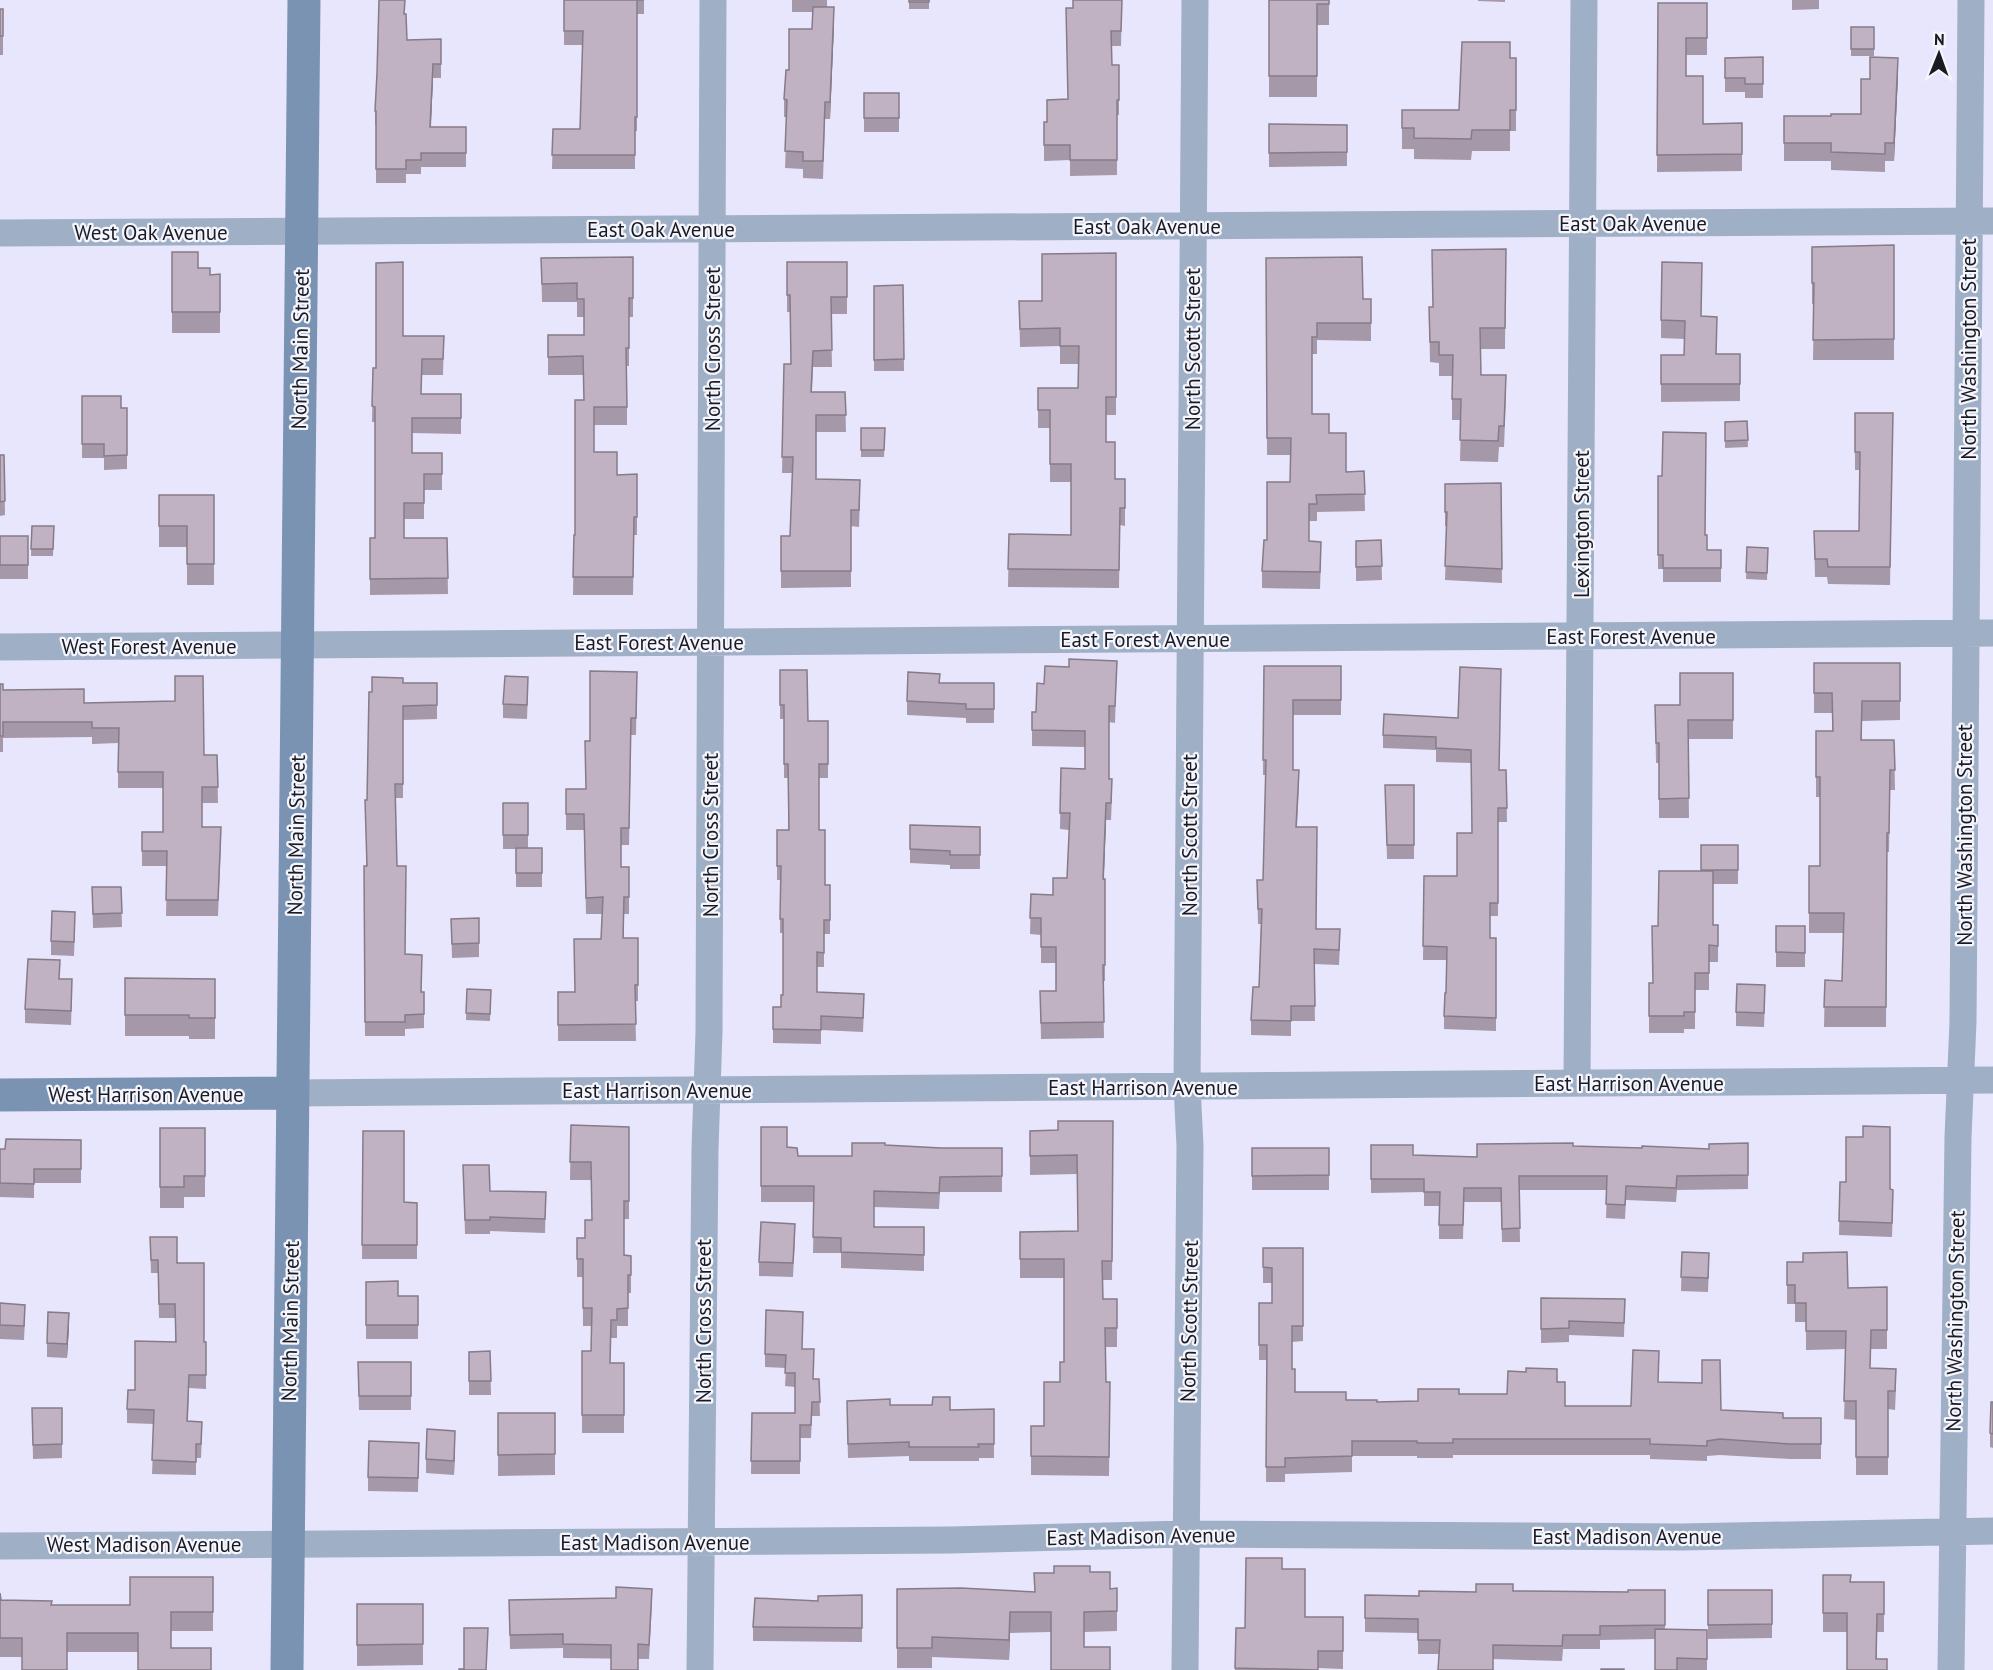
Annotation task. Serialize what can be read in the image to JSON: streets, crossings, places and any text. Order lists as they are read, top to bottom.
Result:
{
  "streets": {
    "street": [
      "East Oak Avenue",
      "West Oak Avenue",
      "North Main Street",
      "North Cross Street",
      "North Scott Street",
      "North Washington Street",
      "Lexington Street",
      "East Forest Avenue",
      "West Forest Avenue",
      "East Harrison Avenue",
      "West Harrison Avenue",
      "East Madison Avenue",
      "West Madison Avenue"
    ]
  },
  "crossings": [
    ["East Oak Avenue", "West Oak Avenue"],
    ["East Oak Avenue", "North Main Street"],
    ["East Oak Avenue", "North Cross Street"],
    ["East Oak Avenue", "North Scott Street"],
    ["East Oak Avenue", "North Washington Street"],
    ["East Oak Avenue", "Lexington Street"],
    ["West Oak Avenue", "North Main Street"],
    ["North Main Street", "East Forest Avenue"],
    ["North Main Street", "West Forest Avenue"],
    ["North Main Street", "East Harrison Avenue"],
    ["North Main Street", "West Harrison Avenue"],
    ["North Main Street", "East Madison Avenue"],
    ["North Main Street", "West Madison Avenue"],
    ["North Cross Street", "East Forest Avenue"],
    ["North Cross Street", "East Harrison Avenue"],
    ["North Cross Street", "East Madison Avenue"],
    ["North Scott Street", "East Forest Avenue"],
    ["North Scott Street", "East Harrison Avenue"],
    ["North Scott Street", "East Madison Avenue"],
    ["North Washington Street", "East Forest Avenue"],
    ["North Washington Street", "East Harrison Avenue"],
    ["North Washington Street", "East Madison Avenue"],
    ["Lexington Street", "East Forest Avenue"],
    ["Lexington Street", "East Harrison Avenue"],
    ["East Forest Avenue", "West Forest Avenue"],
    ["East Harrison Avenue", "West Harrison Avenue"],
    ["East Madison Avenue", "West Madison Avenue"]
  ],
  "north": "top"
}
